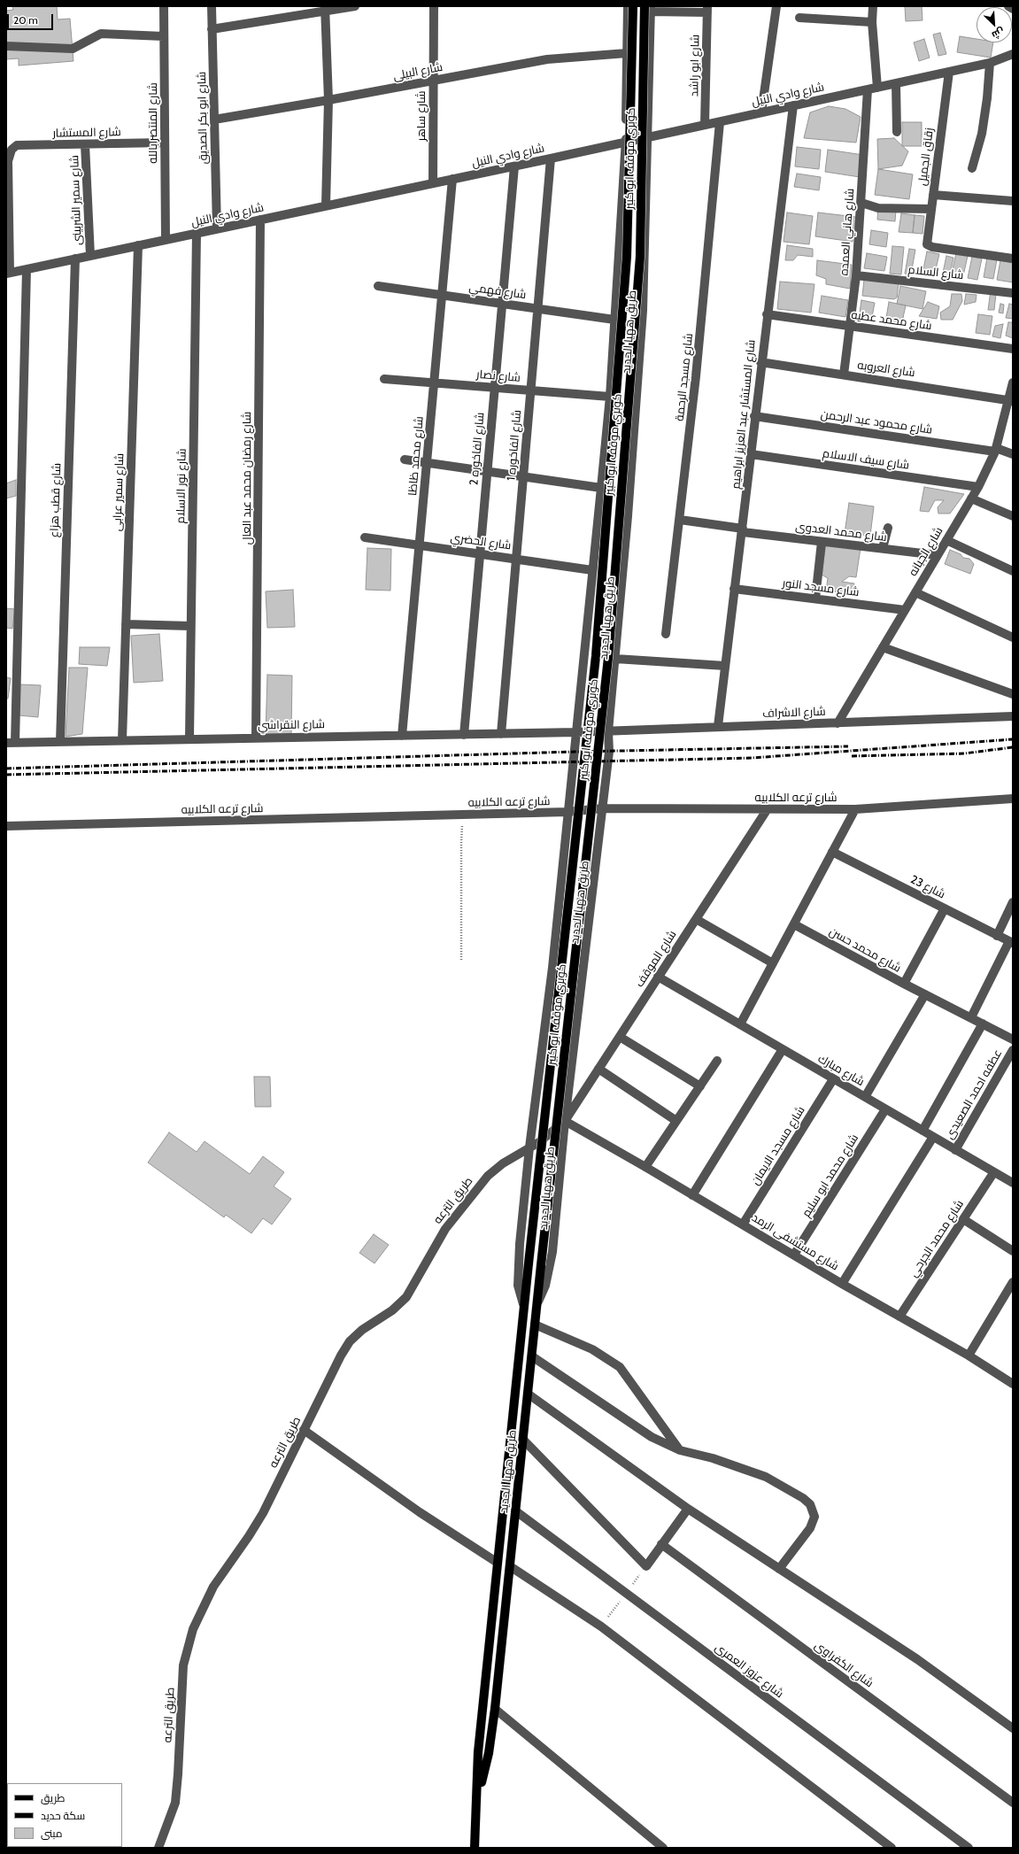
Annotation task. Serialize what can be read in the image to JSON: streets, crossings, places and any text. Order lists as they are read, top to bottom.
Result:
{
  "streets": {
    "main road": ["كوبري موقف ابو كبير", "طريق ههيا الجديد"],
    "street": [
      "شارع ابو راشد",
      "شارع البيلى",
      "شارع وادي النيل",
      "شارع ساهر",
      "شارع ابو بكر الصديق",
      "شارع المنتصر بالله",
      "شارع المستشار",
      "زقاق الجميل",
      "شارع سمير الشربينى",
      "شارع هاني العمده",
      "شارع السلام",
      "شارع فهمي",
      "شارع محمد عطيه",
      "شارع العروبه",
      "شارع نصار",
      "شارع مسجد الرحمة",
      "شارع المستشار عبد العزيز ابراهيم",
      "شارع محمود عبد الرحمن",
      "شارع الفاخوره 1",
      "شارع الفاخوره 2",
      "شارع محمد ظاظا",
      "شارع سيف الاسلام",
      "شارع رمضان محمد عبد العال",
      "شارع نور الاسلام",
      "شارع سمير عرابى",
      "شارع قطب هزاع",
      "شارع محمد العدوى",
      "شارع الحضري",
      "شارع الجبانه",
      "شارع مسجد النور",
      "شارع الاشراف",
      "شارع النقراشي",
      "شارع ترعه الكلابيه",
      "شارع 23",
      "شارع محمد حسن",
      "شارع الموقف",
      "شارع مبارك",
      "عطفه احمد الصعيدى",
      "شارع مسجد الايمان",
      "شارع محمد ابو سليم",
      "طريق الترعه",
      "شارع محمد الجرحي",
      "شارع مستشفى الرمد",
      "شارع الكفراوى",
      "شارع عزوز العمرى"
    ]
  },
  "crossings": [
    ["شارع ابو راشد", "شارع وادي النيل"],
    ["شارع البيلى", "شارع ساهر"],
    ["شارع البيلى", "شارع ابو بكر الصديق"],
    ["شارع البيلى", "طريق ههيا الجديد"],
    ["شارع وادي النيل", "شارع ساهر"],
    ["شارع وادي النيل", "شارع ابو بكر الصديق"],
    ["شارع وادي النيل", "شارع المنتصر بالله"],
    ["شارع وادي النيل", "شارع المستشار"],
    ["شارع وادي النيل", "زقاق الجميل"],
    ["شارع وادي النيل", "شارع سمير الشربينى"],
    ["شارع وادي النيل", "شارع هاني العمده"],
    ["شارع وادي النيل", "طريق ههيا الجديد"],
    ["شارع وادي النيل", "شارع مسجد الرحمة"],
    ["شارع وادي النيل", "شارع المستشار عبد العزيز ابراهيم"],
    ["شارع وادي النيل", "شارع الفاخوره 1"],
    ["شارع وادي النيل", "شارع الفاخوره 2"],
    ["شارع وادي النيل", "شارع محمد ظاظا"],
    ["شارع وادي النيل", "شارع رمضان محمد عبد العال"],
    ["شارع وادي النيل", "شارع نور الاسلام"],
    ["شارع وادي النيل", "شارع سمير عرابى"],
    ["شارع وادي النيل", "شارع قطب هزاع"],
    ["شارع المنتصر بالله", "شارع المستشار"],
    ["شارع المستشار", "شارع سمير الشربينى"],
    ["كوبري موقف ابو كبير", "طريق ههيا الجديد"],
    ["شارع هاني العمده", "شارع السلام"],
    ["شارع هاني العمده", "شارع محمد عطيه"],
    ["شارع هاني العمده", "شارع العروبه"],
    ["شارع فهمي", "طريق ههيا الجديد"],
    ["شارع فهمي", "شارع الفاخوره 1"],
    ["شارع فهمي", "شارع الفاخوره 2"],
    ["شارع فهمي", "شارع محمد ظاظا"],
    ["شارع محمد عطيه", "شارع المستشار عبد العزيز ابراهيم"],
    ["طريق ههيا الجديد", "شارع نصار"],
    ["طريق ههيا الجديد", "شارع الحضري"],
    ["طريق ههيا الجديد", "شارع الاشراف"],
    ["طريق ههيا الجديد", "شارع النقراشي"],
    ["طريق ههيا الجديد", "شارع ترعه الكلابيه"],
    ["طريق ههيا الجديد", "شارع الموقف"],
    ["طريق ههيا الجديد", "طريق الترعه"],
    ["طريق ههيا الجديد", "شارع مستشفى الرمد"],
    ["طريق ههيا الجديد", "شارع عزوز العمرى"],
    ["شارع العروبه", "شارع المستشار عبد العزيز ابراهيم"],
    ["شارع العروبه", "شارع الجبانه"],
    ["شارع نصار", "شارع الفاخوره 1"],
    ["شارع نصار", "شارع الفاخوره 2"],
    ["شارع نصار", "شارع محمد ظاظا"],
    ["شارع مسجد الرحمة", "شارع محمد العدوى"],
    ["شارع المستشار عبد العزيز ابراهيم", "شارع محمود عبد الرحمن"],
    ["شارع المستشار عبد العزيز ابراهيم", "شارع سيف الاسلام"],
    ["شارع المستشار عبد العزيز ابراهيم", "شارع محمد العدوى"],
    ["شارع المستشار عبد العزيز ابراهيم", "شارع مسجد النور"],
    ["شارع المستشار عبد العزيز ابراهيم", "شارع الاشراف"],
    ["شارع محمود عبد الرحمن", "شارع الجبانه"],
    ["شارع الفاخوره 1", "شارع الحضري"],
    ["شارع الفاخوره 1", "شارع النقراشي"],
    ["شارع الفاخوره 2", "شارع الحضري"],
    ["شارع الفاخوره 2", "شارع النقراشي"],
    ["شارع محمد ظاظا", "شارع الحضري"],
    ["شارع محمد ظاظا", "شارع النقراشي"],
    ["شارع سيف الاسلام", "شارع الجبانه"],
    ["شارع رمضان محمد عبد العال", "شارع النقراشي"],
    ["شارع نور الاسلام", "شارع النقراشي"],
    ["شارع سمير عرابى", "شارع النقراشي"],
    ["شارع قطب هزاع", "شارع النقراشي"],
    ["شارع محمد العدوى", "شارع الجبانه"],
    ["شارع الجبانه", "شارع مسجد النور"],
    ["شارع الجبانه", "شارع الاشراف"],
    ["شارع الاشراف", "شارع النقراشي"],
    ["شارع ترعه الكلابيه", "شارع الموقف"],
    ["شارع الموقف", "شارع مبارك"],
    ["شارع الموقف", "طريق الترعه"],
    ["شارع الموقف", "شارع مستشفى الرمد"],
    ["شارع مبارك", "عطفه احمد الصعيدى"],
    ["شارع مبارك", "شارع مسجد الايمان"],
    ["شارع مبارك", "شارع محمد ابو سليم"],
    ["شارع مبارك", "شارع محمد الجرحي"],
    ["شارع مسجد الايمان", "شارع مستشفى الرمد"],
    ["شارع محمد ابو سليم", "شارع مستشفى الرمد"],
    ["طريق الترعه", "شارع مستشفى الرمد"],
    ["شارع محمد الجرحي", "شارع مستشفى الرمد"]
  ],
  "legend": ["طريق", "سكة حديد", "مبنى"],
  "scale_bar": "20 m",
  "north": "bottom right"
}
